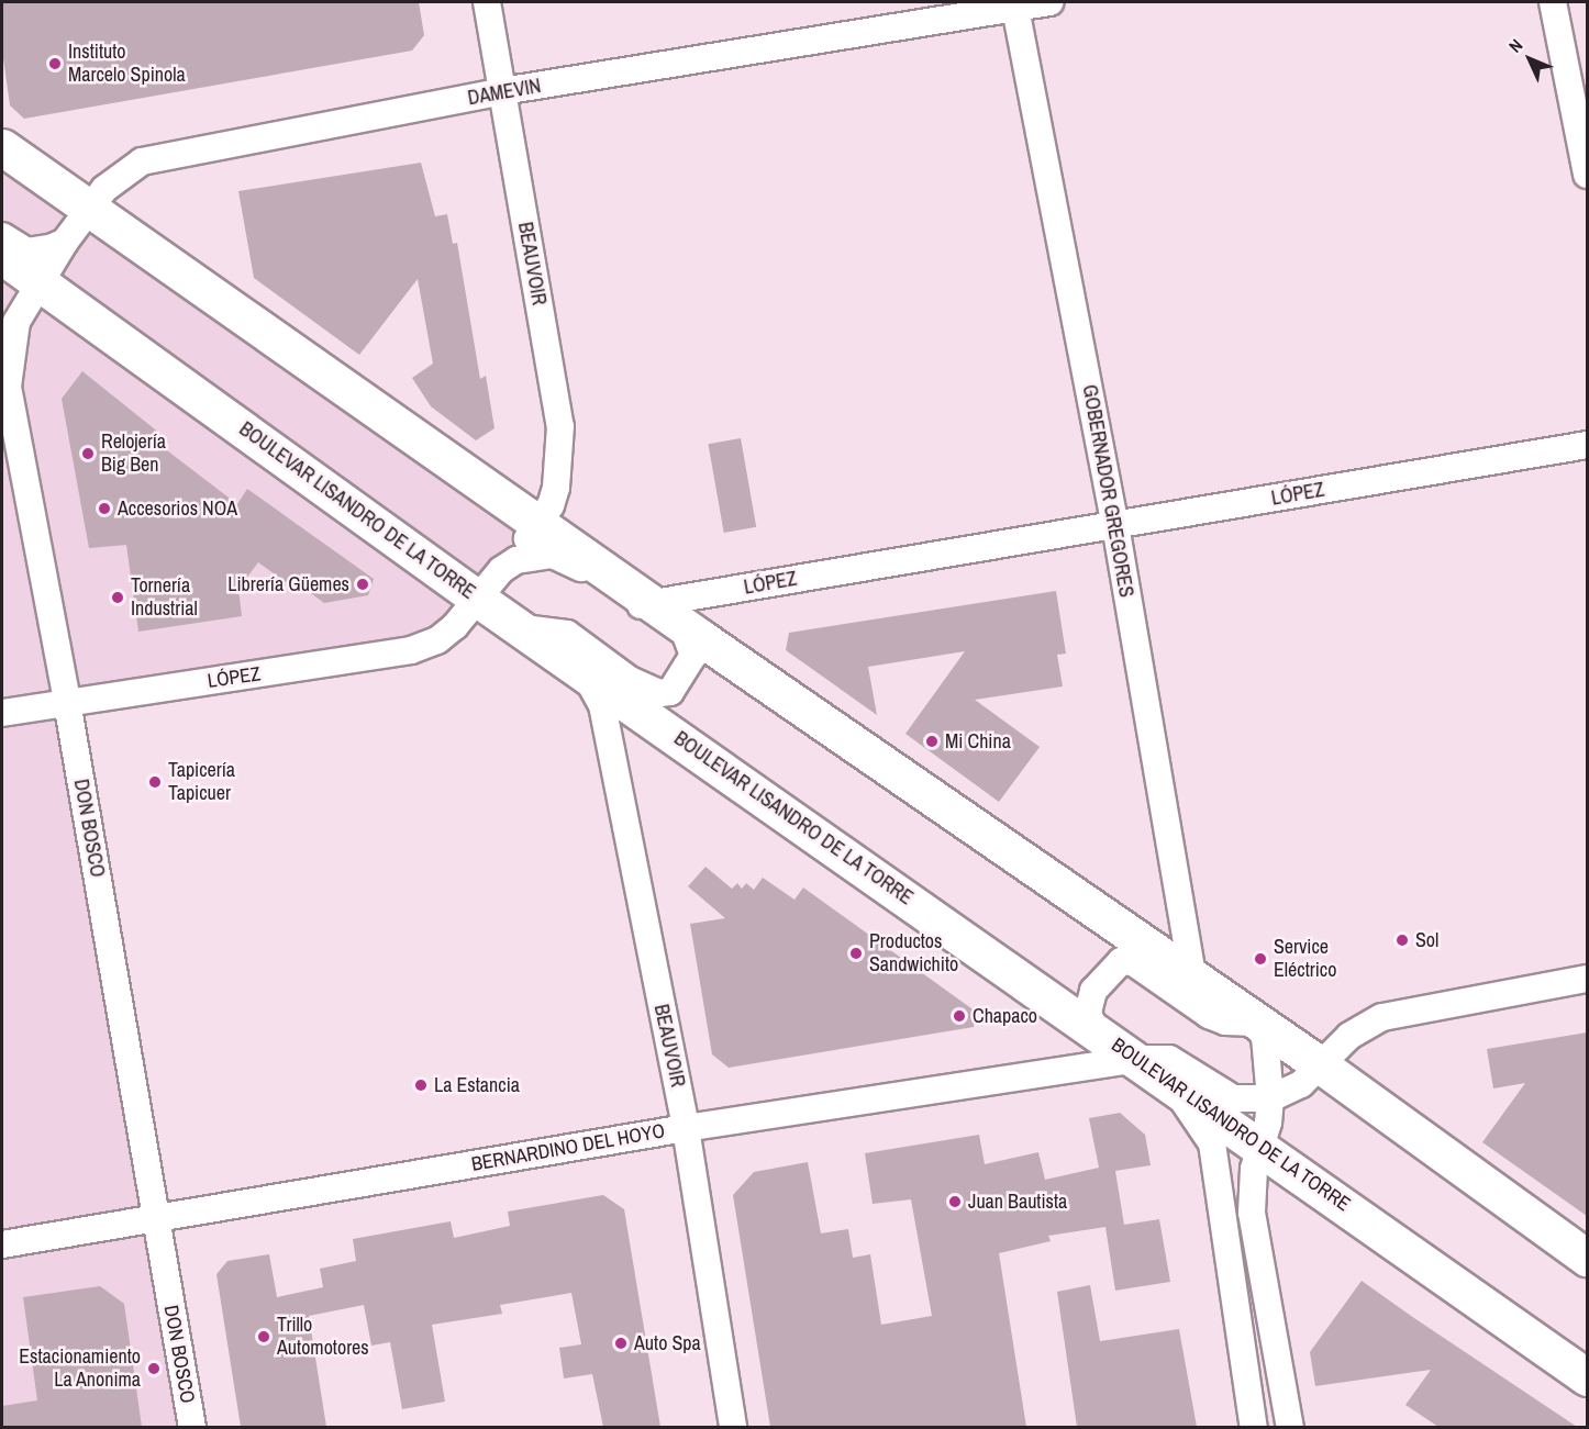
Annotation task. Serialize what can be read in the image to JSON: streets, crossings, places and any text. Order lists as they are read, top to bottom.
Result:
{
  "streets": {
    "street": [
      "DAMEVIN",
      "BEAUVOIR",
      "GOBERNADOR GREGORES",
      "LÓPEZ",
      "BOULEVAR LISANDRO DE LA TORRE",
      "DON BOSCO",
      "BERNARDINO DEL HOYO"
    ]
  },
  "crossings": [
    ["DAMEVIN", "BEAUVOIR"],
    ["DAMEVIN", "GOBERNADOR GREGORES"],
    ["DAMEVIN", "DON BOSCO"],
    ["BEAUVOIR", "LÓPEZ"],
    ["BEAUVOIR", "BOULEVAR LISANDRO DE LA TORRE"],
    ["BEAUVOIR", "BERNARDINO DEL HOYO"],
    ["GOBERNADOR GREGORES", "LÓPEZ"],
    ["LÓPEZ", "BOULEVAR LISANDRO DE LA TORRE"],
    ["LÓPEZ", "DON BOSCO"],
    ["BOULEVAR LISANDRO DE LA TORRE", "DON BOSCO"],
    ["BOULEVAR LISANDRO DE LA TORRE", "BERNARDINO DEL HOYO"],
    ["DON BOSCO", "BERNARDINO DEL HOYO"]
  ],
  "places": [
    "Instituto Marcelo Spinola",
    "Relojería Big Ben",
    "Accesorios NOA",
    "Librería Güemes",
    "Tornería Industrial",
    "Mi China",
    "Tapicería Tapicuer",
    "Sol",
    "Productos Sandwichito",
    "Service Eléctrico",
    "Chapaco",
    "La Estancia",
    "Juan Bautista",
    "Trillo Automotores",
    "Auto Spa",
    "Estacionamiento La Anonima"
  ],
  "north": "top left"
}
